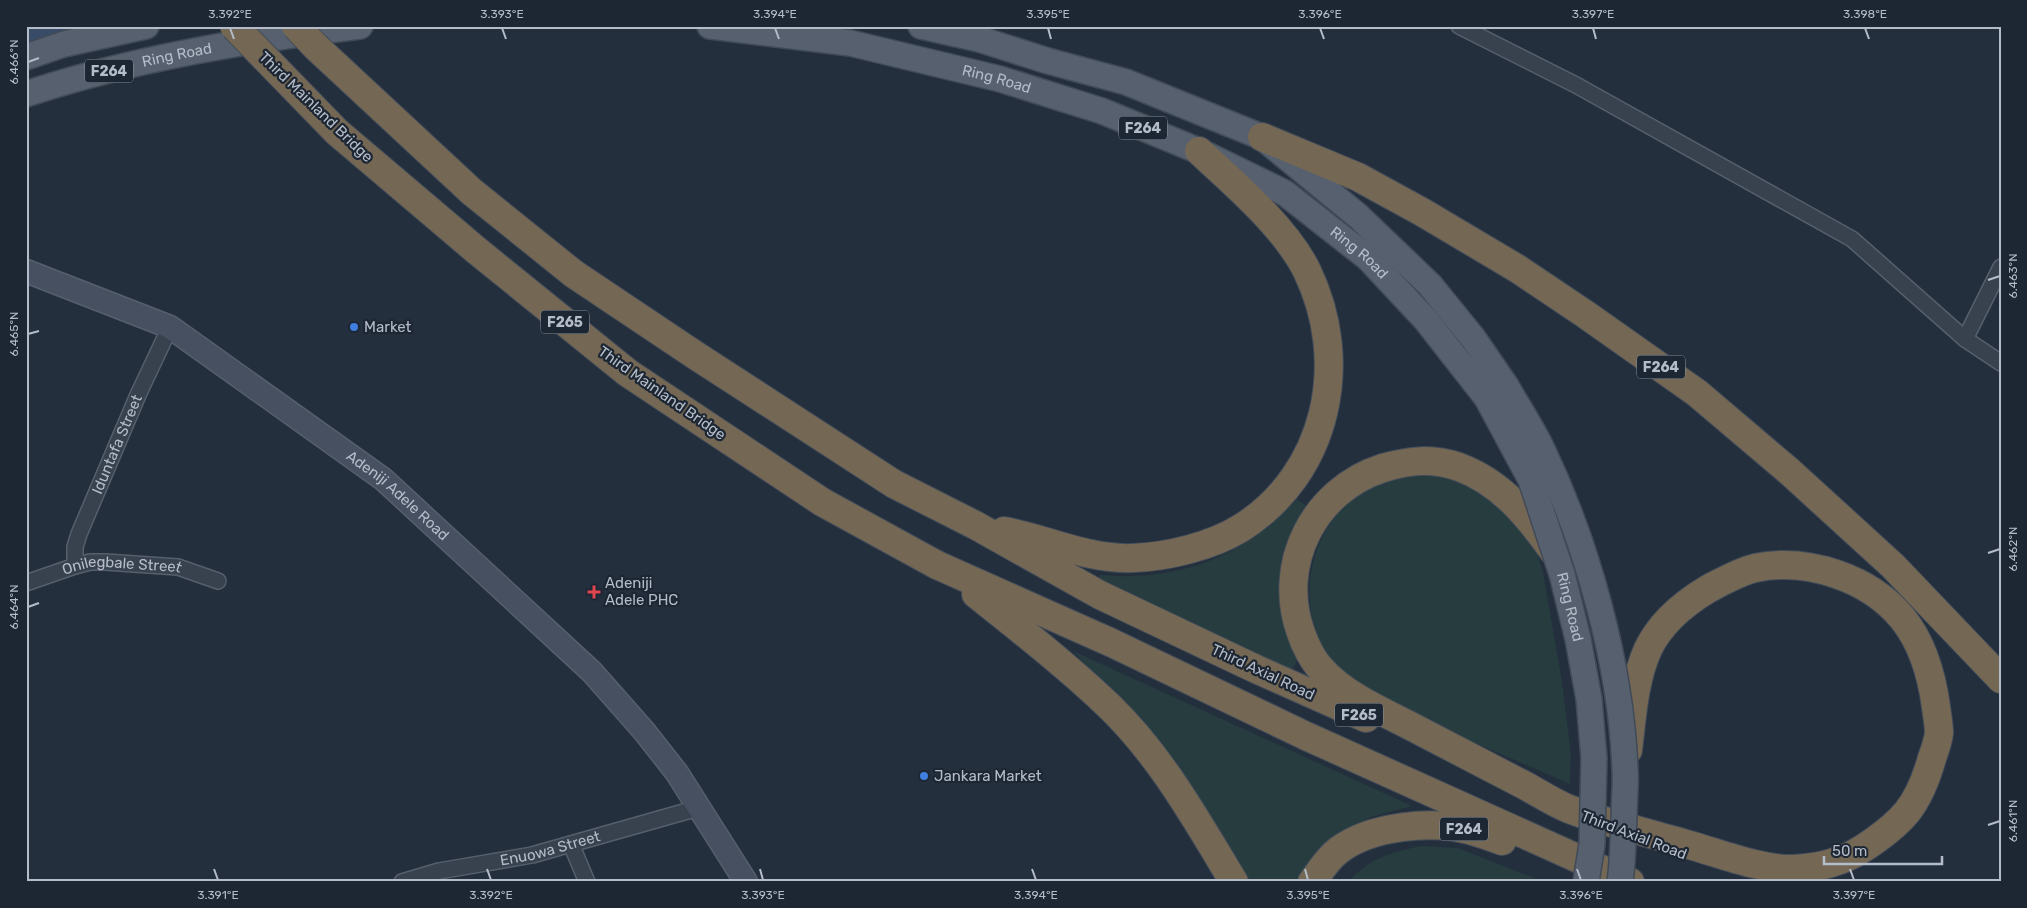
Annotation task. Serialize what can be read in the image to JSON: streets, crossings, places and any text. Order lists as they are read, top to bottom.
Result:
{
  "streets": {
    "highway": [
      "F264",
      "Third Mainland Bridge",
      "F265",
      "Third Axial Road"
    ],
    "main road": ["Ring Road"],
    "street": [
      "Iduntafa Street",
      "Adeniji Adele Road",
      "Onilegbale Street",
      "Enuowa Street"
    ]
  },
  "crossings": [
    ["F264", "F265"],
    ["Third Mainland Bridge", "F265"],
    ["F265", "Third Axial Road"],
    ["Iduntafa Street", "Adeniji Adele Road"],
    ["Iduntafa Street", "Onilegbale Street"],
    ["Adeniji Adele Road", "Enuowa Street"]
  ],
  "places": {
    "other": ["Market", "Jankara Market"],
    "health": ["Adeniji Adele PHC"]
  },
  "scale_bar": "50 m",
  "coordinates": [
    "3.392°E",
    "3.393°E",
    "3.394°E",
    "3.395°E",
    "3.396°E",
    "3.397°E",
    "3.398°E",
    "6.466°N",
    "6.463°N",
    "6.465°N",
    "6.462°N",
    "6.464°N",
    "6.461°N",
    "3.391°E"
  ]
}
